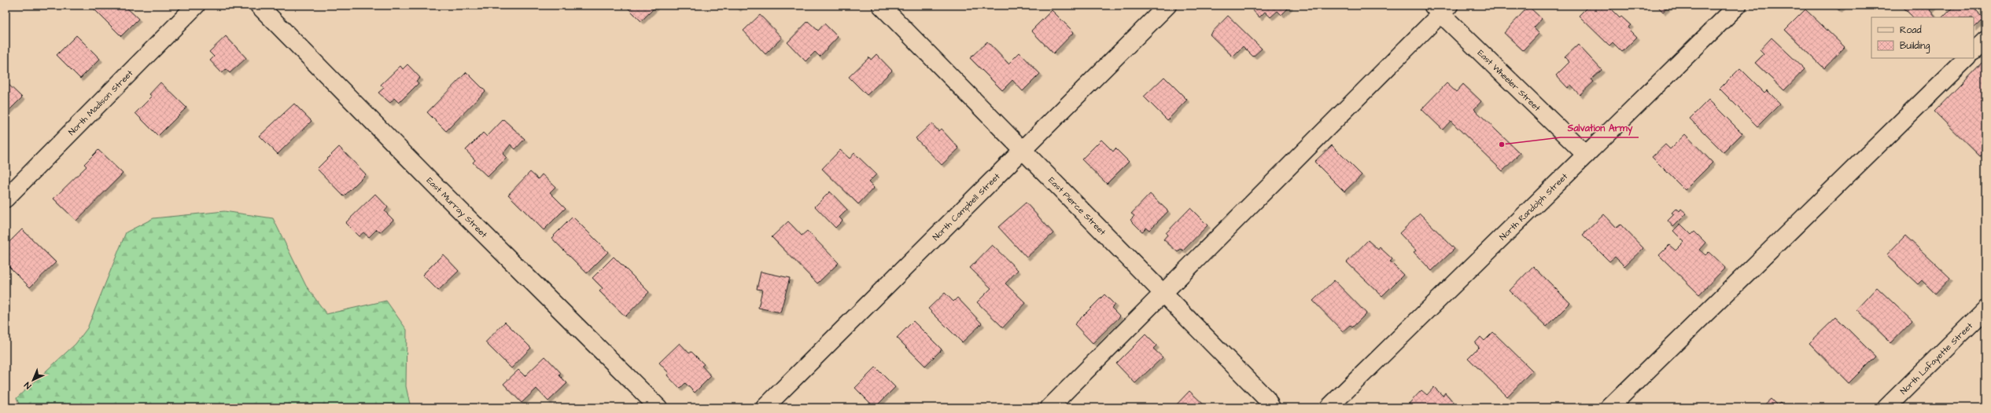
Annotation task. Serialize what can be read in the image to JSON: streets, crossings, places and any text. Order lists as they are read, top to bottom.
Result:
{
  "streets": {
    "main road": [
      "East Wheeler Street",
      "North Madison Street",
      "East Pierce Street",
      "North Campbell Street",
      "North Randolph Street",
      "East Murray Street",
      "North Lafayette Street"
    ]
  },
  "crossings": [
    ["East Wheeler Street", "North Randolph Street"],
    ["East Pierce Street", "North Campbell Street"]
  ],
  "places": ["Salvation Army"],
  "legend": ["Road", "Building"],
  "north": "bottom left"
}
